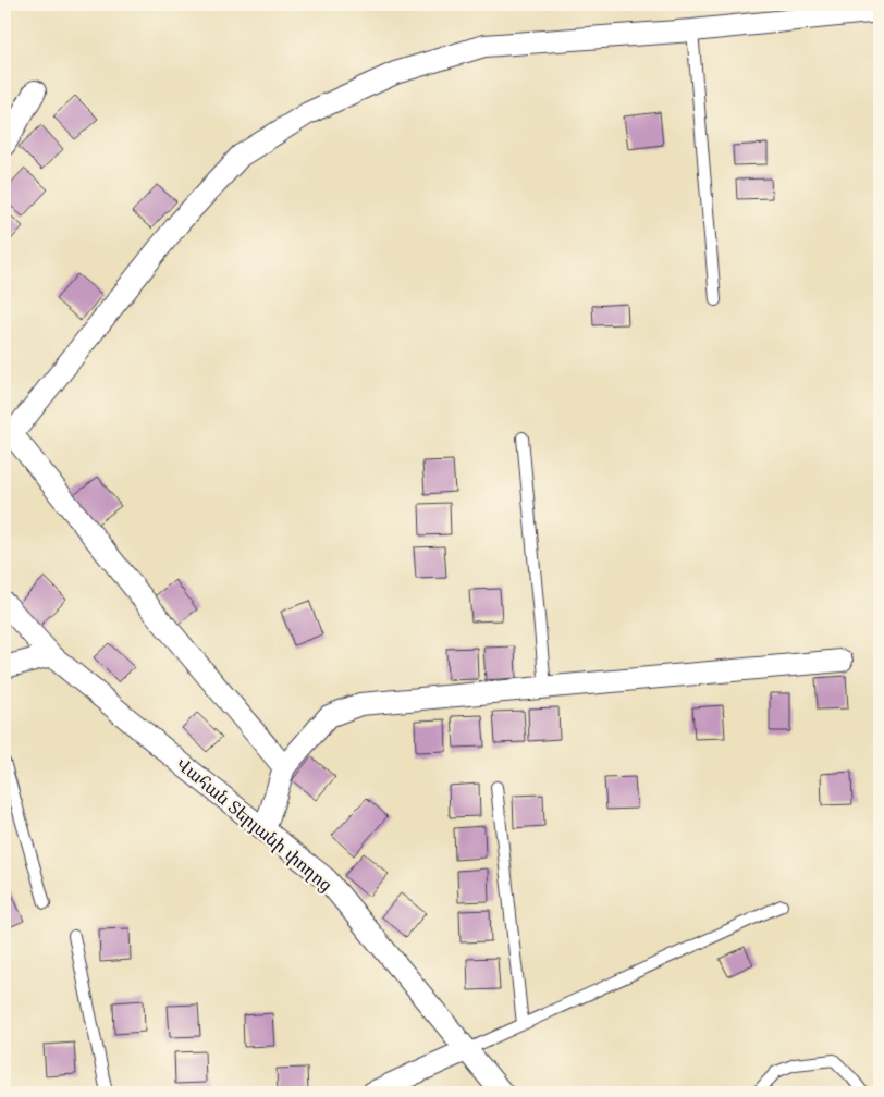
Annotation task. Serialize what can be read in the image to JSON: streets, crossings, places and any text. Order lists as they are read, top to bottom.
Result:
{
  "streets": {
    "street": ["Վահան Տերյանի փողոց"]
  }
}
